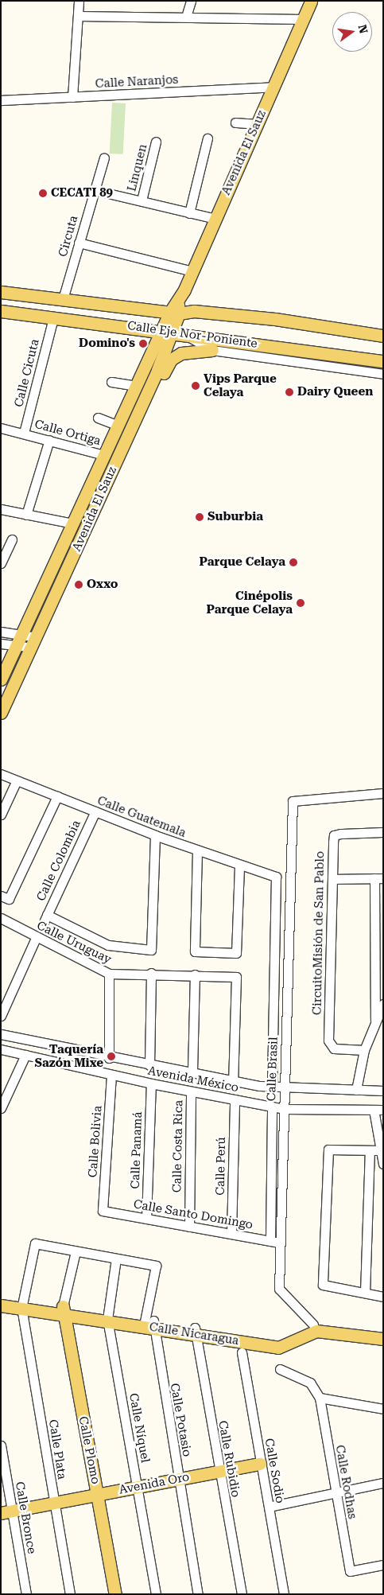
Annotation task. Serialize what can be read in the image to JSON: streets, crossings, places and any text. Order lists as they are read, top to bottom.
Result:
{
  "streets": {
    "main road": [
      "Avenida El Sauz",
      "Calle Eje Nor-Poniente",
      "Calle Nicaragua",
      "Calle Plomo",
      "Avenida Oro"
    ],
    "street": [
      "Calle Naranjos",
      "Linquen",
      "Circuta",
      "Calle Cicuta",
      "Calle Ortiga",
      "Calle Guatemala",
      "Calle Colombia",
      "CircuitoMisión de San Pablo",
      "Calle Uruguay",
      "Calle Brasil",
      "Avenida México",
      "Calle Bolivia",
      "Calle Costa Rica",
      "Calle Panamá",
      "Calle Perú",
      "Calle Santo Domingo",
      "Calle Potasio",
      "Calle Níquel",
      "Calle Plata",
      "Calle Rubidio",
      "Calle Sodio",
      "Calle Rodhas",
      "Calle Bronce"
    ]
  },
  "crossings": [
    ["Calle Naranjos", "Avenida El Sauz"],
    ["Avenida El Sauz", "Calle Eje Nor-Poniente"],
    ["Avenida El Sauz", "Calle Ortiga"],
    ["Circuta", "Calle Eje Nor-Poniente"],
    ["Calle Eje Nor-Poniente", "Calle Cicuta"],
    ["Calle Cicuta", "Calle Ortiga"],
    ["Calle Guatemala", "Calle Colombia"],
    ["Calle Guatemala", "Calle Uruguay"],
    ["Calle Guatemala", "Avenida México"],
    ["Calle Colombia", "Calle Uruguay"],
    ["Calle Uruguay", "Avenida México"],
    ["Calle Brasil", "Avenida México"],
    ["Calle Brasil", "Calle Santo Domingo"],
    ["Calle Brasil", "Calle Nicaragua"],
    ["Avenida México", "Calle Bolivia"],
    ["Avenida México", "Calle Costa Rica"],
    ["Avenida México", "Calle Panamá"],
    ["Avenida México", "Calle Perú"],
    ["Calle Bolivia", "Calle Santo Domingo"],
    ["Calle Costa Rica", "Calle Santo Domingo"],
    ["Calle Panamá", "Calle Santo Domingo"],
    ["Calle Perú", "Calle Santo Domingo"],
    ["Calle Nicaragua", "Calle Potasio"],
    ["Calle Nicaragua", "Calle Níquel"],
    ["Calle Nicaragua", "Calle Plata"],
    ["Calle Nicaragua", "Calle Plomo"],
    ["Calle Nicaragua", "Calle Rubidio"],
    ["Calle Potasio", "Avenida Oro"],
    ["Calle Níquel", "Avenida Oro"],
    ["Calle Plata", "Avenida Oro"],
    ["Calle Plomo", "Avenida Oro"],
    ["Calle Rubidio", "Avenida Oro"],
    ["Calle Sodio", "Avenida Oro"],
    ["Avenida Oro", "Calle Bronce"]
  ],
  "places": [
    "CECATI 89",
    "Domino's",
    "Vips Parque Celaya",
    "Dairy Queen",
    "Suburbia",
    "Parque Celaya",
    "Oxxo",
    "Cinépolis Parque Celaya",
    "Taquería Sazón Mixe"
  ],
  "north": "right"
}
